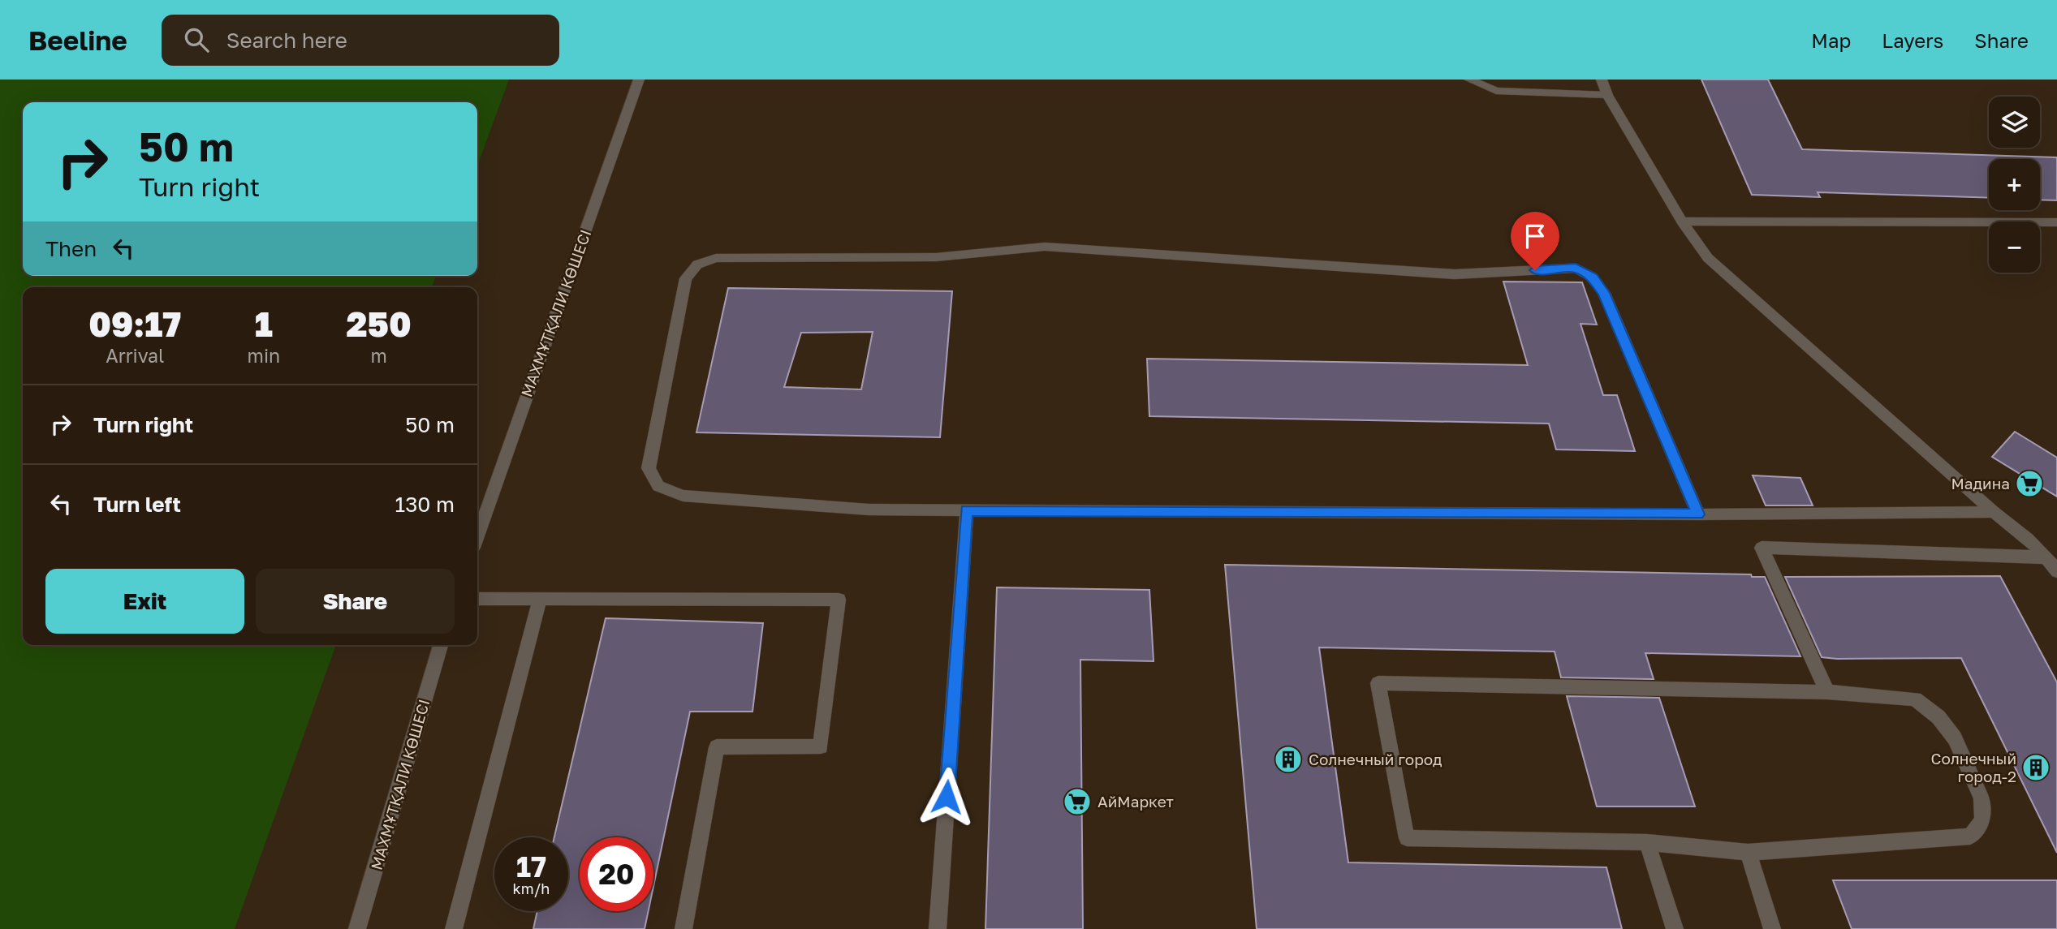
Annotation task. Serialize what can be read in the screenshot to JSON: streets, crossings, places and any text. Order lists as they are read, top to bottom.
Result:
{
  "streets": {
    "street": ["МАХМҰТҚАЛИ КӨШЕСІ"]
  },
  "places": {
    "supermarket": ["Мадина", "АйМаркет"],
    "building": ["Солнечный город", "Солнечный город-2"]
  },
  "page": {
    "header": "Beeline",
    "search": "Search here",
    "nav": ["Map", "Layers", "Share"],
    "map_buttons": ["+", "−"],
    "turn": ["50 m", "Turn right"],
    "then": "Then",
    "eta": [
      "09:17",
      "Arrival",
      "1",
      "min",
      "250",
      "m"
    ],
    "list": [
      {
        "name": "Turn right",
        "value": "50 m"
      },
      {
        "name": "Turn left",
        "value": "130 m"
      }
    ],
    "buttons": ["Exit", "Share"],
    "speed": "17 km/h",
    "limit": "20"
  }
}
